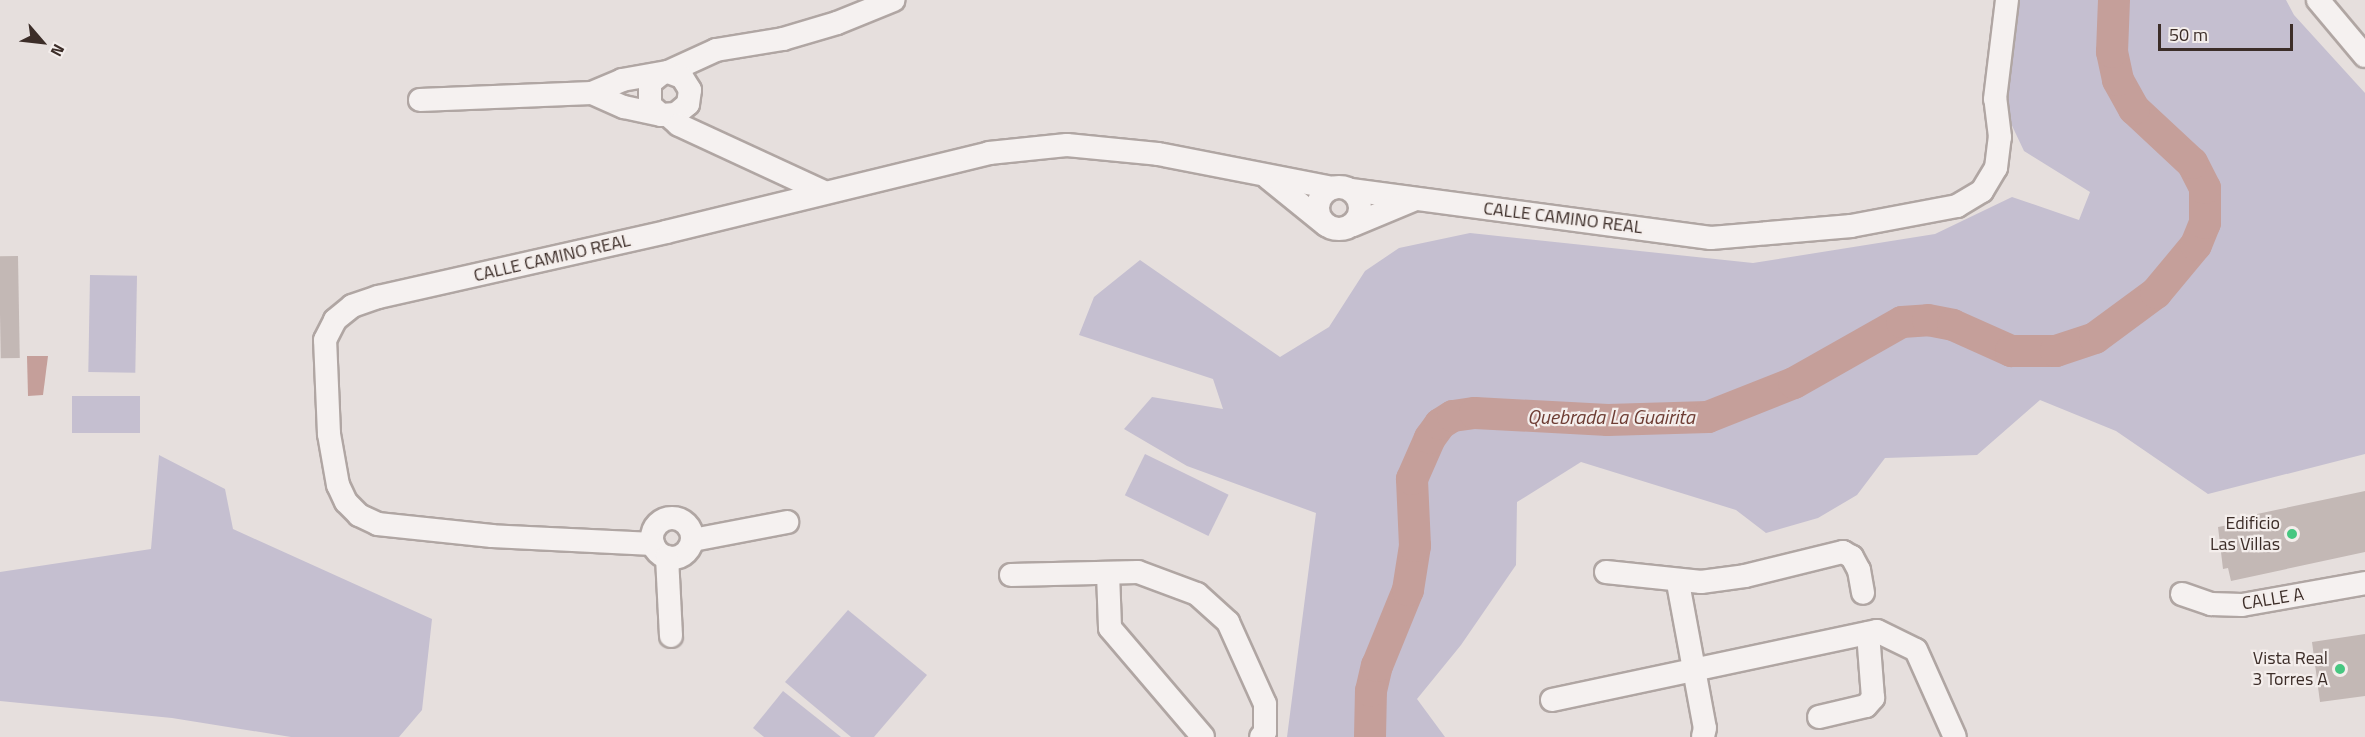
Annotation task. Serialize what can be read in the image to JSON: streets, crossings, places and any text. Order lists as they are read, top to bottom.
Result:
{
  "streets": {
    "street": ["CALLE CAMINO REAL", "CALLE A"]
  },
  "water": ["Quebrada La Guairita"],
  "places": ["Edificio Las Villas", "Vista Real 3 Torres A"],
  "scale_bar": "50 m",
  "north": "bottom right"
}
